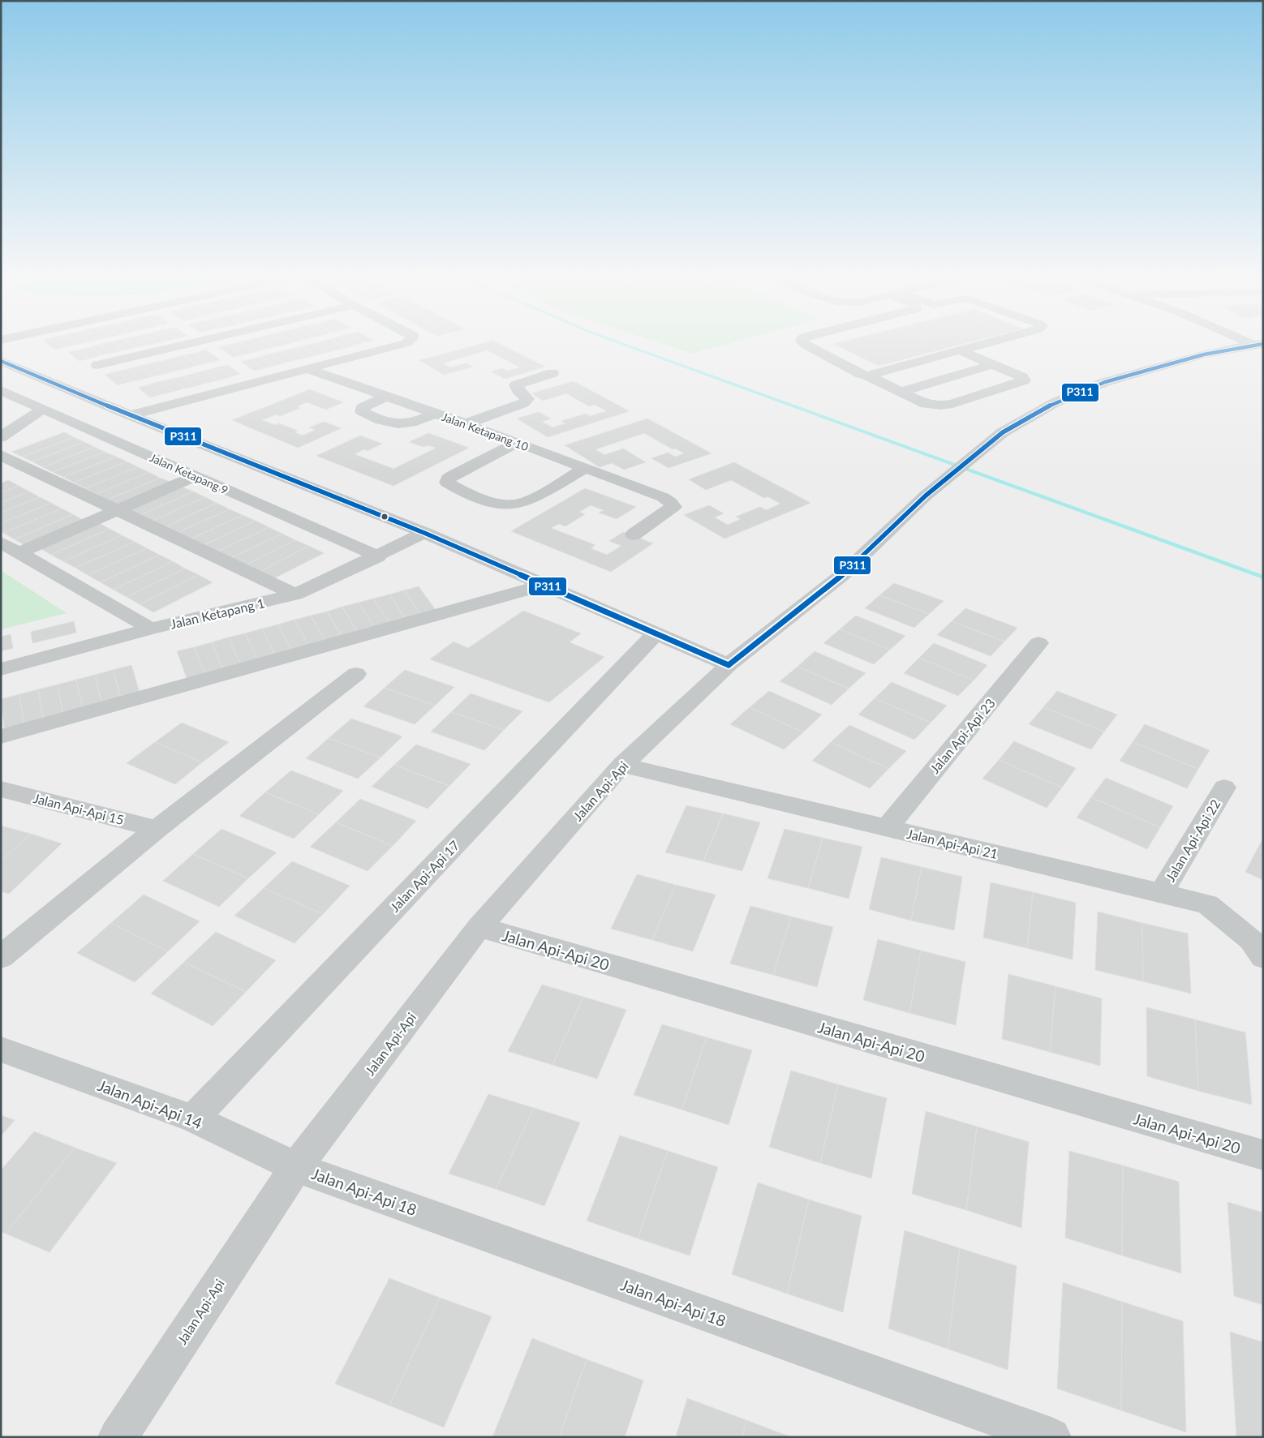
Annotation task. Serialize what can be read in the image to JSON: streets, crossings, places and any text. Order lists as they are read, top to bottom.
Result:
{
  "streets": {
    "street": [
      "Jalan Ketapang 10",
      "Jalan Ketapang 9",
      "Jalan Ketapang 1",
      "Jalan Api-Api 23",
      "Jalan Api-Api",
      "Jalan Api-Api 15",
      "Jalan Api-Api 22",
      "Jalan Api-Api 21",
      "Jalan Api-Api 17",
      "Jalan Api-Api 20",
      "Jalan Api-Api 14",
      "Jalan Api-Api 18"
    ]
  },
  "crossings": [
    ["Jalan Ketapang 9", "Jalan Ketapang 1"],
    ["Jalan Api-Api 23", "Jalan Api-Api 21"],
    ["Jalan Api-Api", "Jalan Api-Api 21"],
    ["Jalan Api-Api", "Jalan Api-Api 20"],
    ["Jalan Api-Api", "Jalan Api-Api 14"],
    ["Jalan Api-Api", "Jalan Api-Api 18"],
    ["Jalan Api-Api 22", "Jalan Api-Api 21"],
    ["Jalan Api-Api 17", "Jalan Api-Api 14"],
    ["Jalan Api-Api 14", "Jalan Api-Api 18"]
  ],
  "lines": ["transit line P311"]
}
